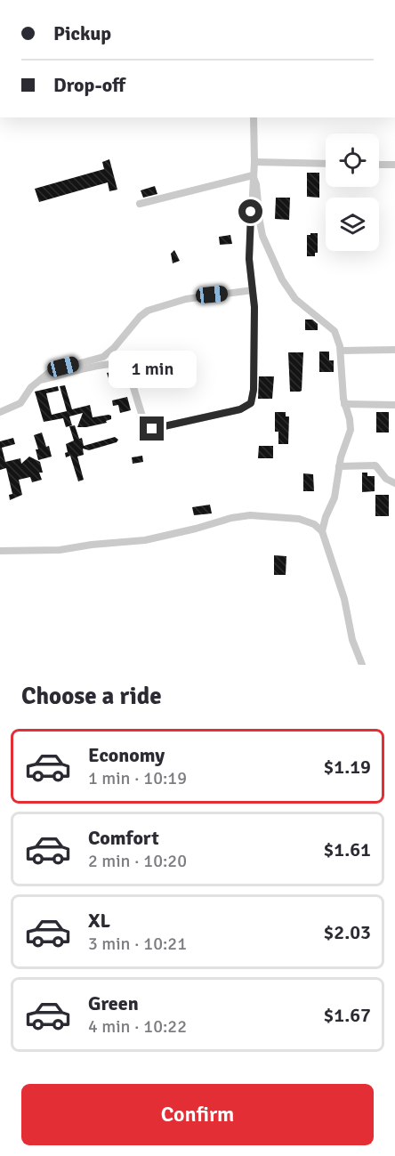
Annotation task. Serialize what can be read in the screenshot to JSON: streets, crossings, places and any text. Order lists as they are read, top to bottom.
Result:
{
  "page": {
    "banner": ["Pickup", "Drop-off"],
    "bubble": "1 min",
    "heading": "Choose a ride",
    "list": [
      {
        "name": "Economy",
        "note": "1 min · 10:19",
        "value": "$1.19"
      },
      {
        "name": "Comfort",
        "note": "2 min · 10:20",
        "value": "$1.61"
      },
      {
        "name": "XL",
        "note": "3 min · 10:21",
        "value": "$2.03"
      },
      {
        "name": "Green",
        "note": "4 min · 10:22",
        "value": "$1.67"
      }
    ],
    "buttons": "Confirm"
  }
}
